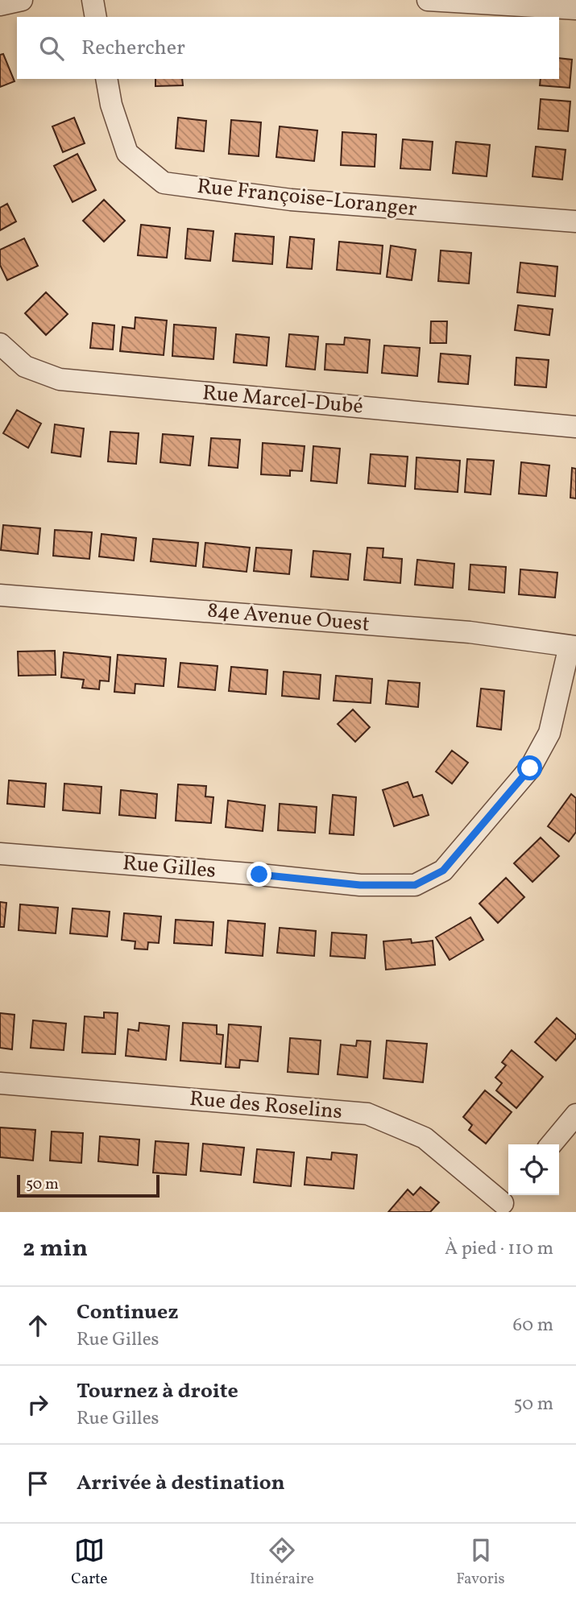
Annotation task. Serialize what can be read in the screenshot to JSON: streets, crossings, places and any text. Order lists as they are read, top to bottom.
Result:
{
  "streets": {
    "street": [
      "Rue Françoise-Loranger",
      "Rue Marcel-Dubé",
      "84e Avenue Ouest",
      "Rue Gilles",
      "Rue des Roselins"
    ]
  },
  "crossings": [
    ["84e Avenue Ouest", "Rue Gilles"]
  ],
  "scale_bar": "50 m",
  "page": {
    "search": "Rechercher",
    "scale": "50 m",
    "heading": ["2 min", "À pied · 110 m"],
    "list": [
      ["Continuez", "Rue Gilles", "60 m"],
      ["Tournez à droite", "Rue Gilles", "50 m"],
      "Arrivée à destination"
    ],
    "nav": ["Carte", "Itinéraire", "Favoris"]
  }
}
